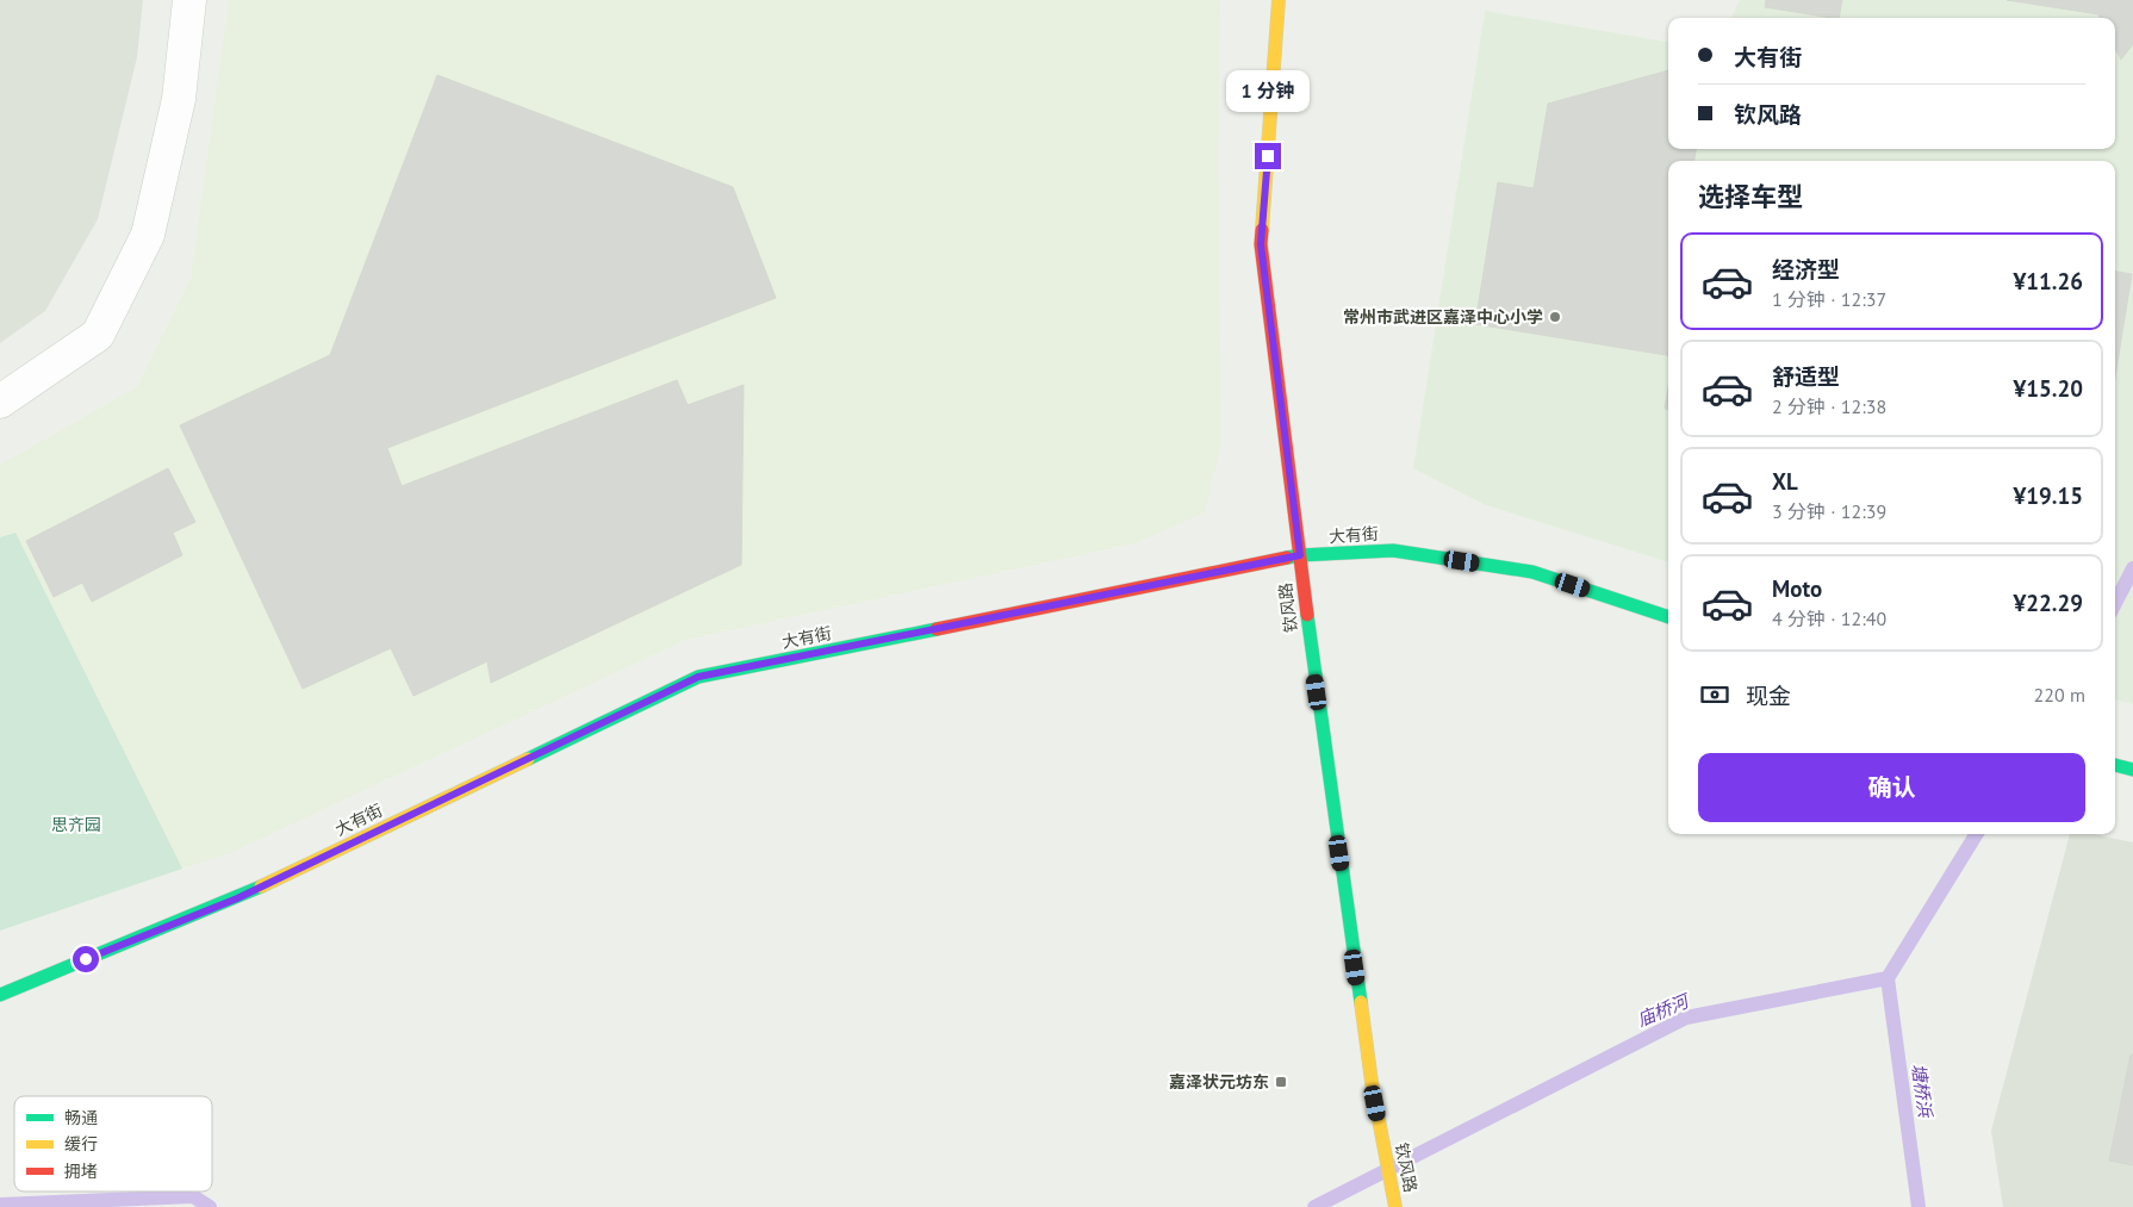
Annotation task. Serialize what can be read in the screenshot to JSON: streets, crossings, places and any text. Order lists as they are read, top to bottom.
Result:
{
  "streets": {
    "street": ["大有街", "钦风路"]
  },
  "crossings": [
    ["大有街", "钦风路"]
  ],
  "water": ["庙桥河", "塘桥浜"],
  "parks": ["思齐园"],
  "places": {
    "other": ["常州市武进区嘉泽中心小学"],
    "transit": ["嘉泽状元坊东"]
  },
  "legend": ["畅通", "缓行", "拥堵"],
  "page": {
    "banner": ["大有街", "钦风路"],
    "bubble": "1 分钟",
    "heading": "选择车型",
    "list": [
      {
        "name": "经济型",
        "note": "1 分钟 · 12:37",
        "value": "¥11.26"
      },
      {
        "name": "舒适型",
        "note": "2 分钟 · 12:38",
        "value": "¥15.20"
      },
      {
        "name": "XL",
        "note": "3 分钟 · 12:39",
        "value": "¥19.15"
      },
      {
        "name": "Moto",
        "note": "4 分钟 · 12:40",
        "value": "¥22.29"
      }
    ],
    "pay": ["现金", "220 m"],
    "buttons": "确认"
  }
}
